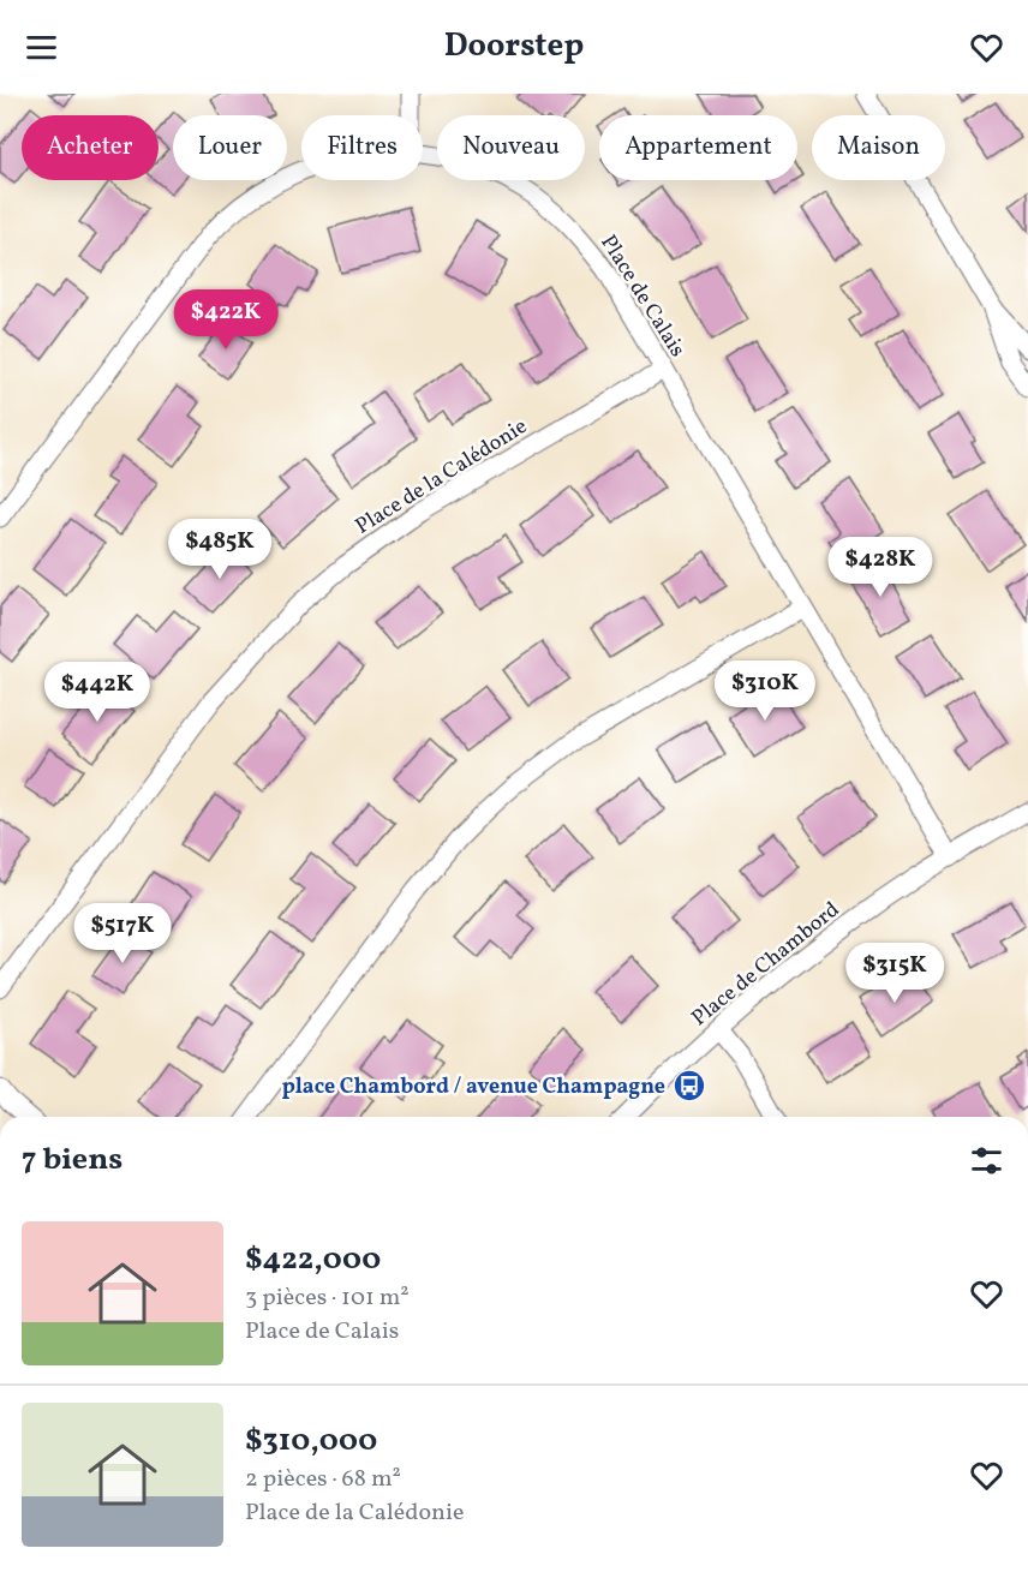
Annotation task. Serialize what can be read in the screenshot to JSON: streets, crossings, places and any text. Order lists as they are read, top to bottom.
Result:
{
  "streets": {
    "street": ["Place de Calais", "Place de la Calédonie", "Place de Chambord"]
  },
  "crossings": [
    ["Place de Calais", "Place de la Calédonie"],
    ["Place de Calais", "Place de Chambord"]
  ],
  "places": {
    "bus stop": ["place Chambord / avenue Champagne"]
  },
  "page": {
    "header": "Doorstep",
    "chip": [
      "Acheter",
      "Louer",
      "Filtres",
      "Nouveau",
      "Appartement",
      "Maison"
    ],
    "price": [
      "$422K",
      "$485K",
      "$428K",
      "$310K",
      "$442K",
      "$517K",
      "$315K"
    ],
    "heading": "7 biens",
    "list": [
      {
        "name": "$422,000",
        "note": "3 pièces · 101 m² · Place de Calais"
      },
      {
        "name": "$310,000",
        "note": "2 pièces · 68 m² · Place de la Calédonie"
      }
    ]
  }
}
